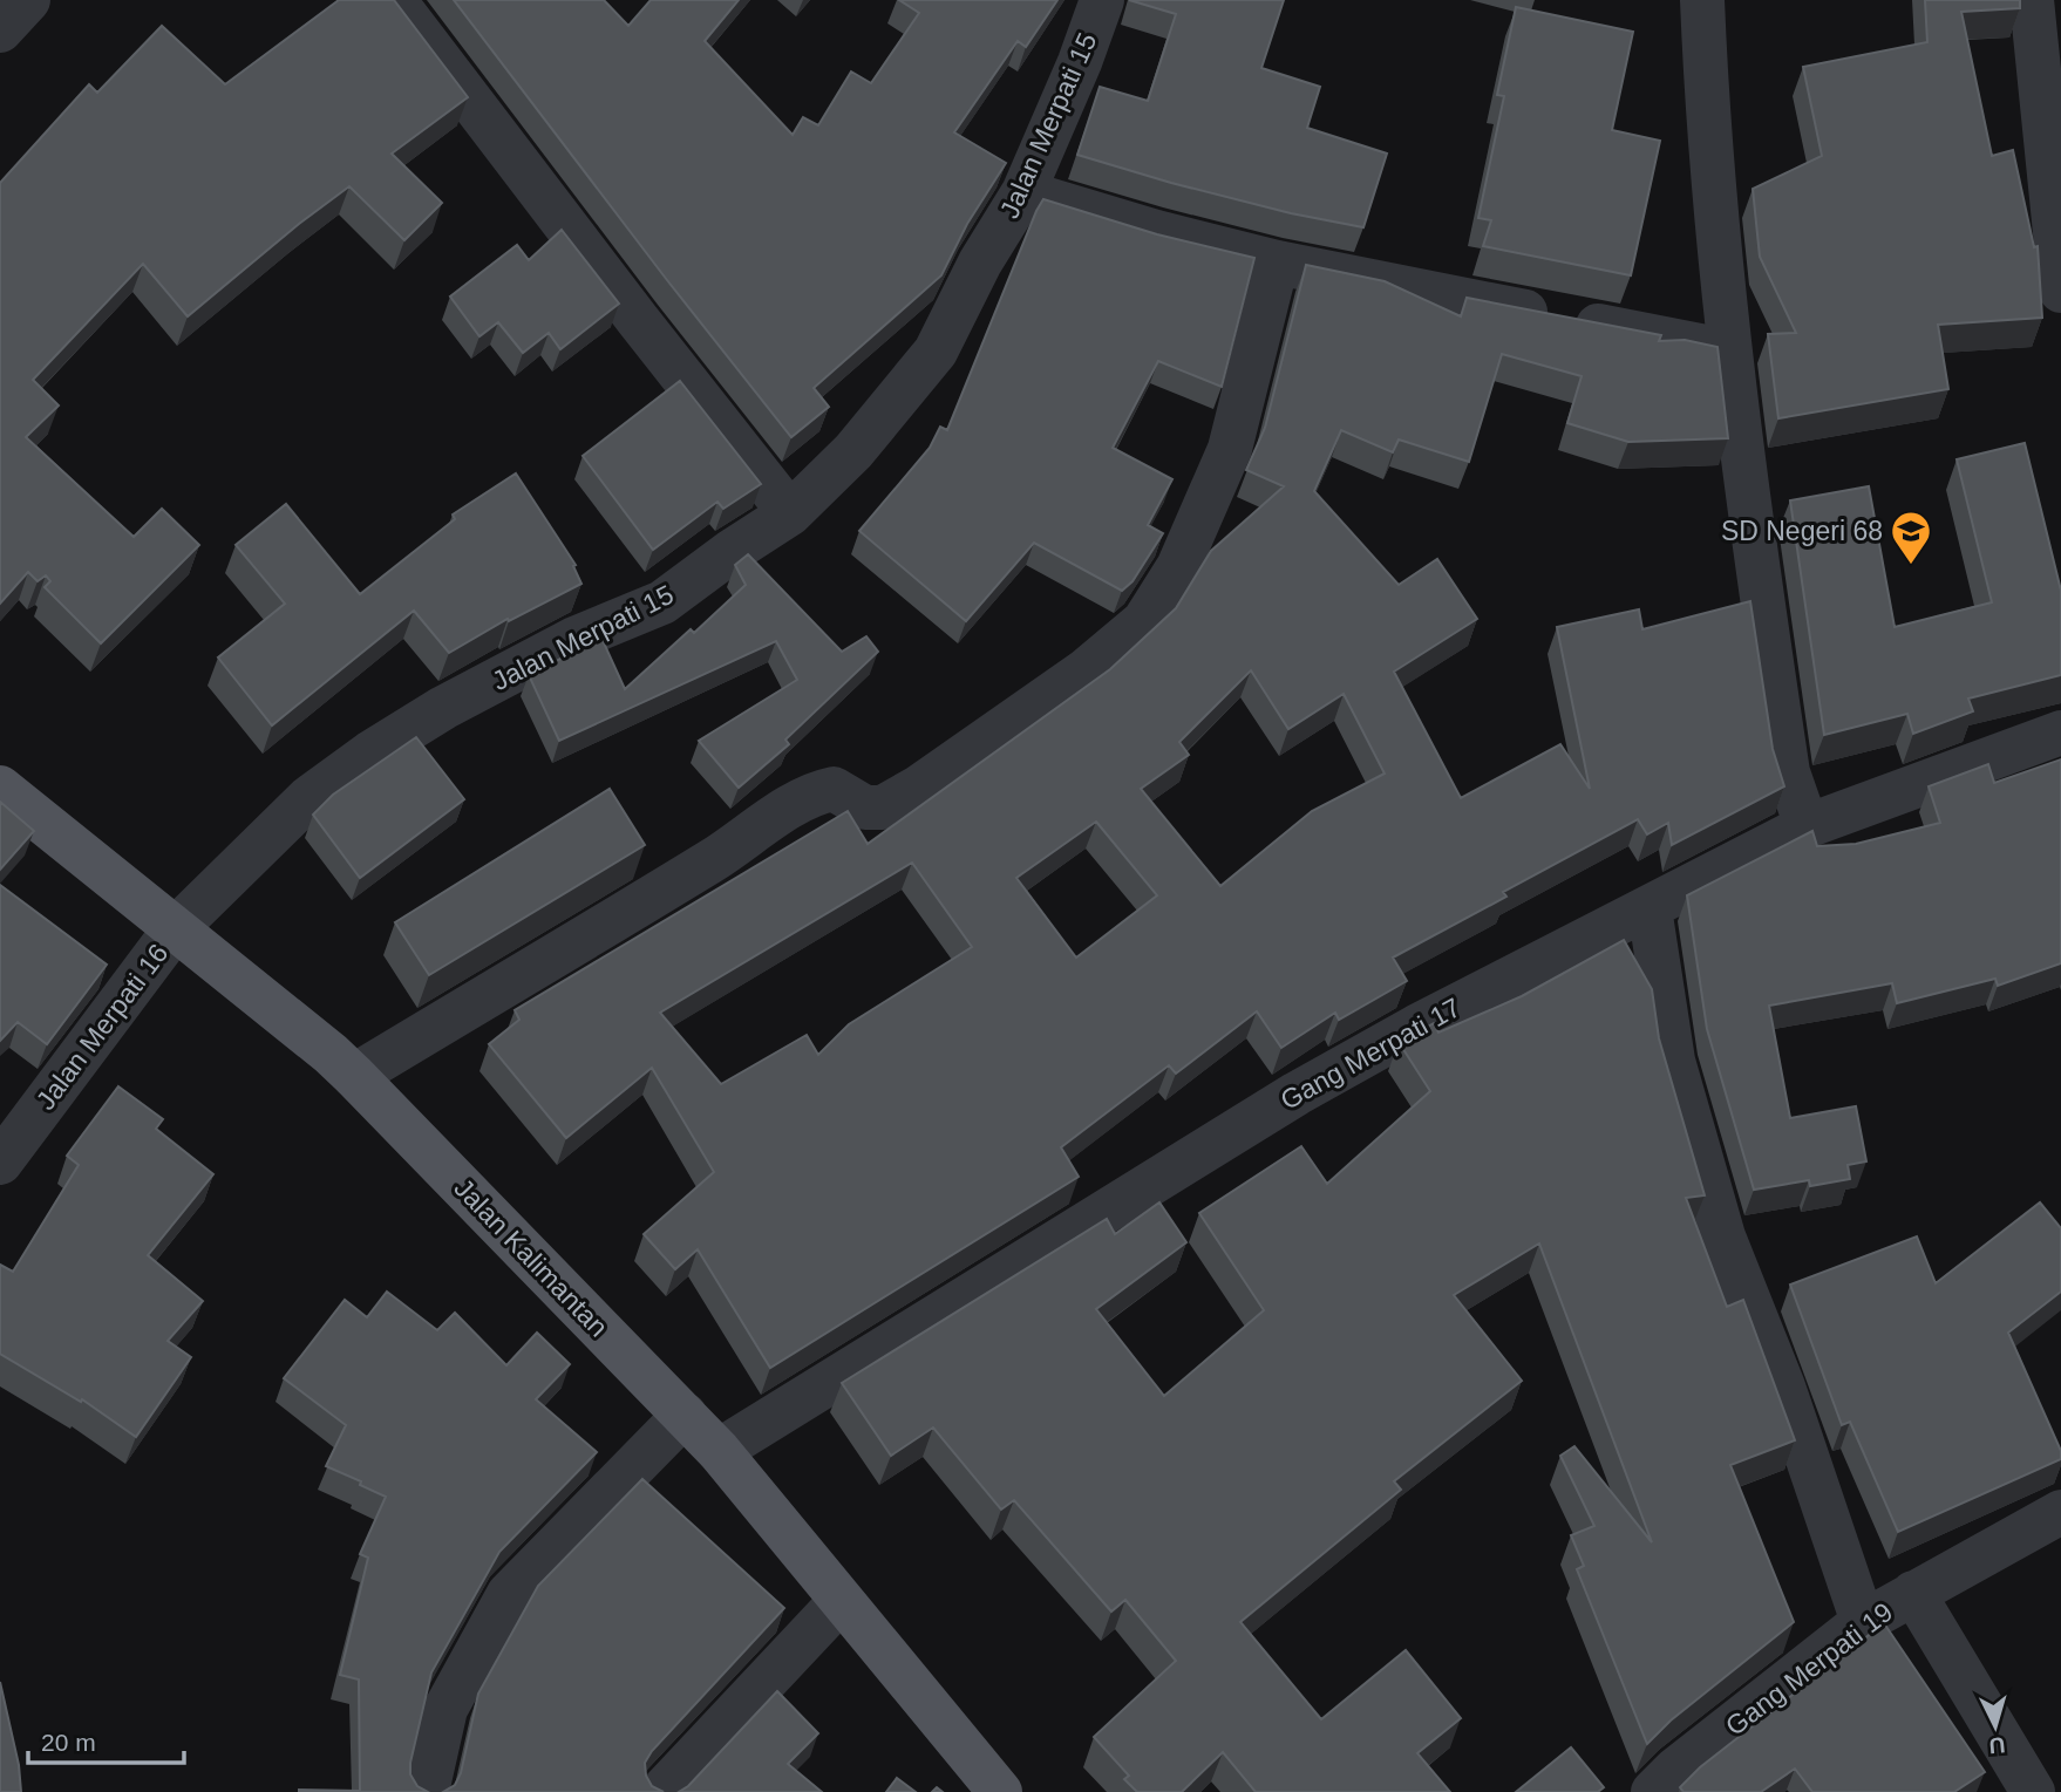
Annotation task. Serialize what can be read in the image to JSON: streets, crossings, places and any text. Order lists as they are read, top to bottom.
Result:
{
  "streets": {
    "main road": ["Jalan Kalimantan"],
    "street": [
      "Jalan Merpati 15",
      "Jalan Merpati 16",
      "Gang Merpati 17",
      "Gang Merpati 19"
    ]
  },
  "crossings": [
    ["Jalan Merpati 15", "Jalan Merpati 16"],
    ["Jalan Merpati 15", "Jalan Kalimantan"],
    ["Jalan Merpati 16", "Jalan Kalimantan"],
    ["Gang Merpati 17", "Jalan Kalimantan"]
  ],
  "places": {
    "school or university": ["SD Negeri 68"]
  },
  "scale_bar": "20 m",
  "north": "bottom"
}
